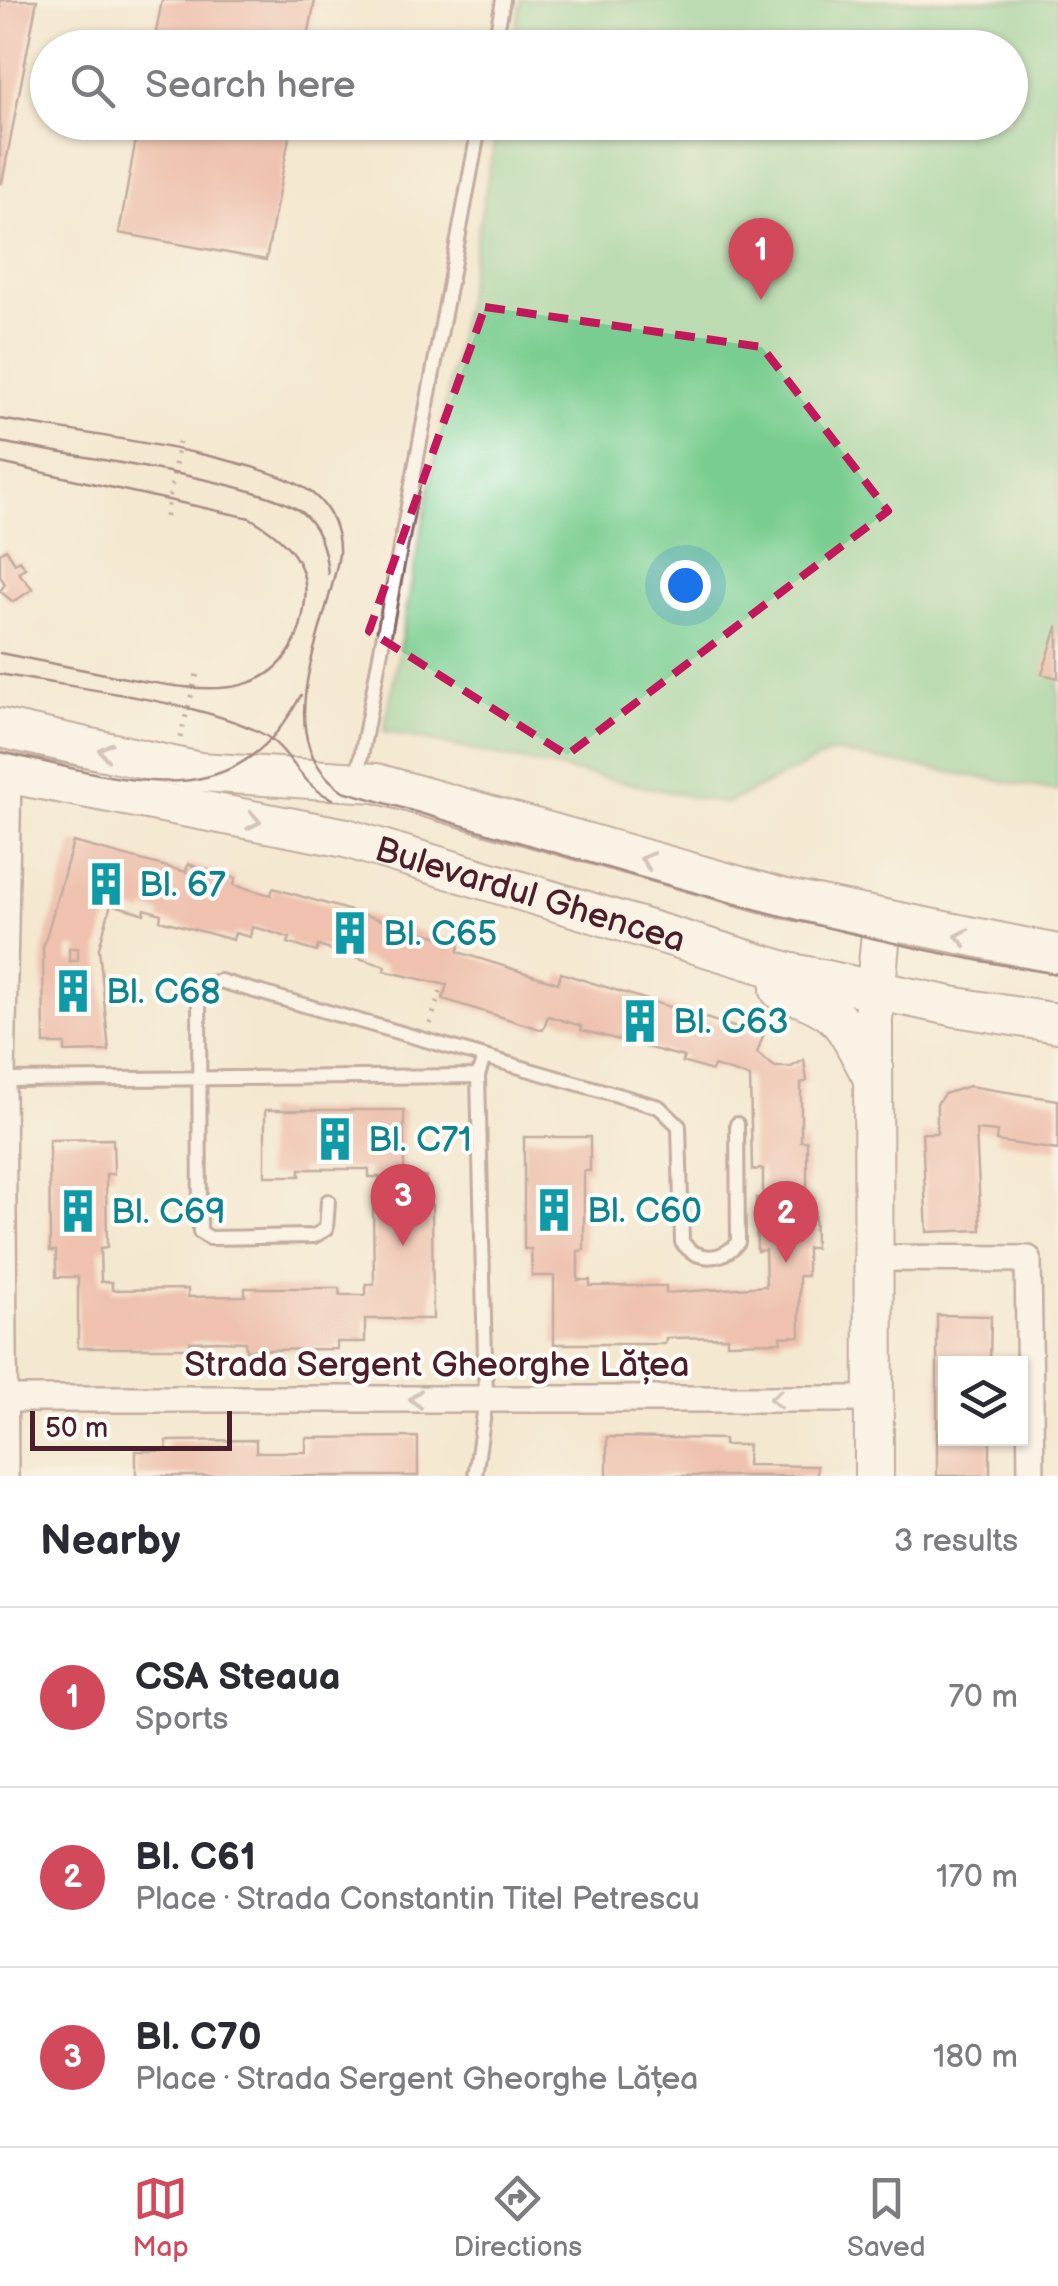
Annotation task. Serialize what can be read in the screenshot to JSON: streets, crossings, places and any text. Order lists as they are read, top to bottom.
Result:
{
  "streets": {
    "main road": ["Bulevardul Ghencea"],
    "street": ["Strada Sergent Gheorghe Lățea"]
  },
  "one_way": ["Strada Sergent Gheorghe Lățea"],
  "places": {
    "building": [
      "Bl. 67",
      "Bl. C65",
      "Bl. C68",
      "Bl. C63",
      "Bl. C71",
      "Bl. C60",
      "Bl. C69"
    ]
  },
  "scale_bar": "50 m",
  "page": {
    "search": "Search here",
    "pins": ["1", "3", "2"],
    "scale": "50 m",
    "heading": ["Nearby", "3 results"],
    "list": [
      {
        "mark": "1",
        "name": "CSA Steaua",
        "note": "Sports",
        "value": "70 m"
      },
      {
        "mark": "2",
        "name": "Bl. C61",
        "note": "Place · Strada Constantin Titel Petrescu",
        "value": "170 m"
      },
      {
        "mark": "3",
        "name": "Bl. C70",
        "note": "Place · Strada Sergent Gheorghe Lățea",
        "value": "180 m"
      }
    ],
    "nav": ["Map", "Directions", "Saved"]
  }
}
